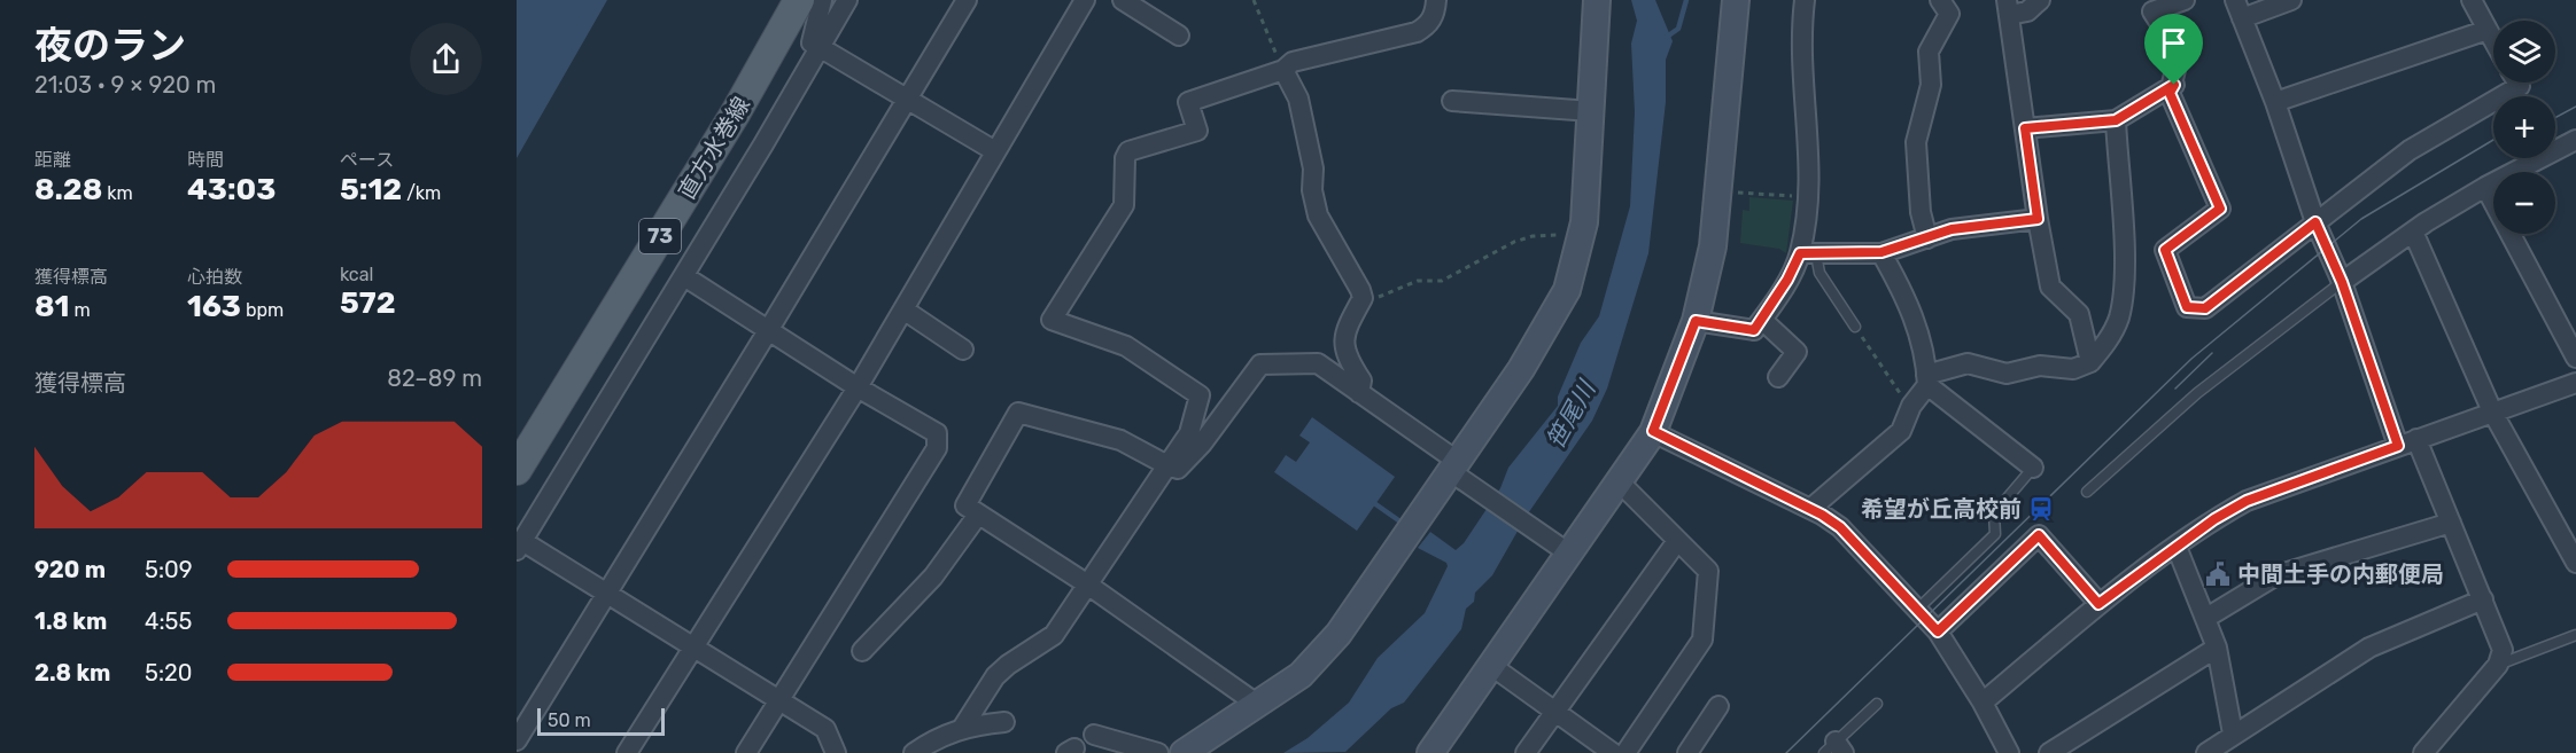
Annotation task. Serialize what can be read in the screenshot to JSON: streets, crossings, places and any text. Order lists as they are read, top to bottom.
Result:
{
  "streets": {
    "main road": ["直方水巻線", "73"]
  },
  "water": ["笹尾川"],
  "places": {
    "station": ["希望が丘高校前"],
    "public building": ["中間土手の内郵便局"]
  },
  "scale_bar": "50 m",
  "page": {
    "heading": ["夜のラン", "21:03 · 9 × 920 m"],
    "map_buttons": ["+", "−"],
    "stats": [
      ["距離", "8.28 km"],
      ["時間", "43:03"],
      ["ペース", "5:12 /km"],
      ["獲得標高", "81 m"],
      ["心拍数", "163 bpm"],
      ["kcal", "572"]
    ],
    "chart": ["獲得標高", "82–89 m"],
    "list": [
      {
        "name": "920 m",
        "note": "5:09"
      },
      {
        "name": "1.8 km",
        "note": "4:55"
      },
      {
        "name": "2.8 km",
        "note": "5:20"
      }
    ],
    "scale": "50 m"
  }
}
